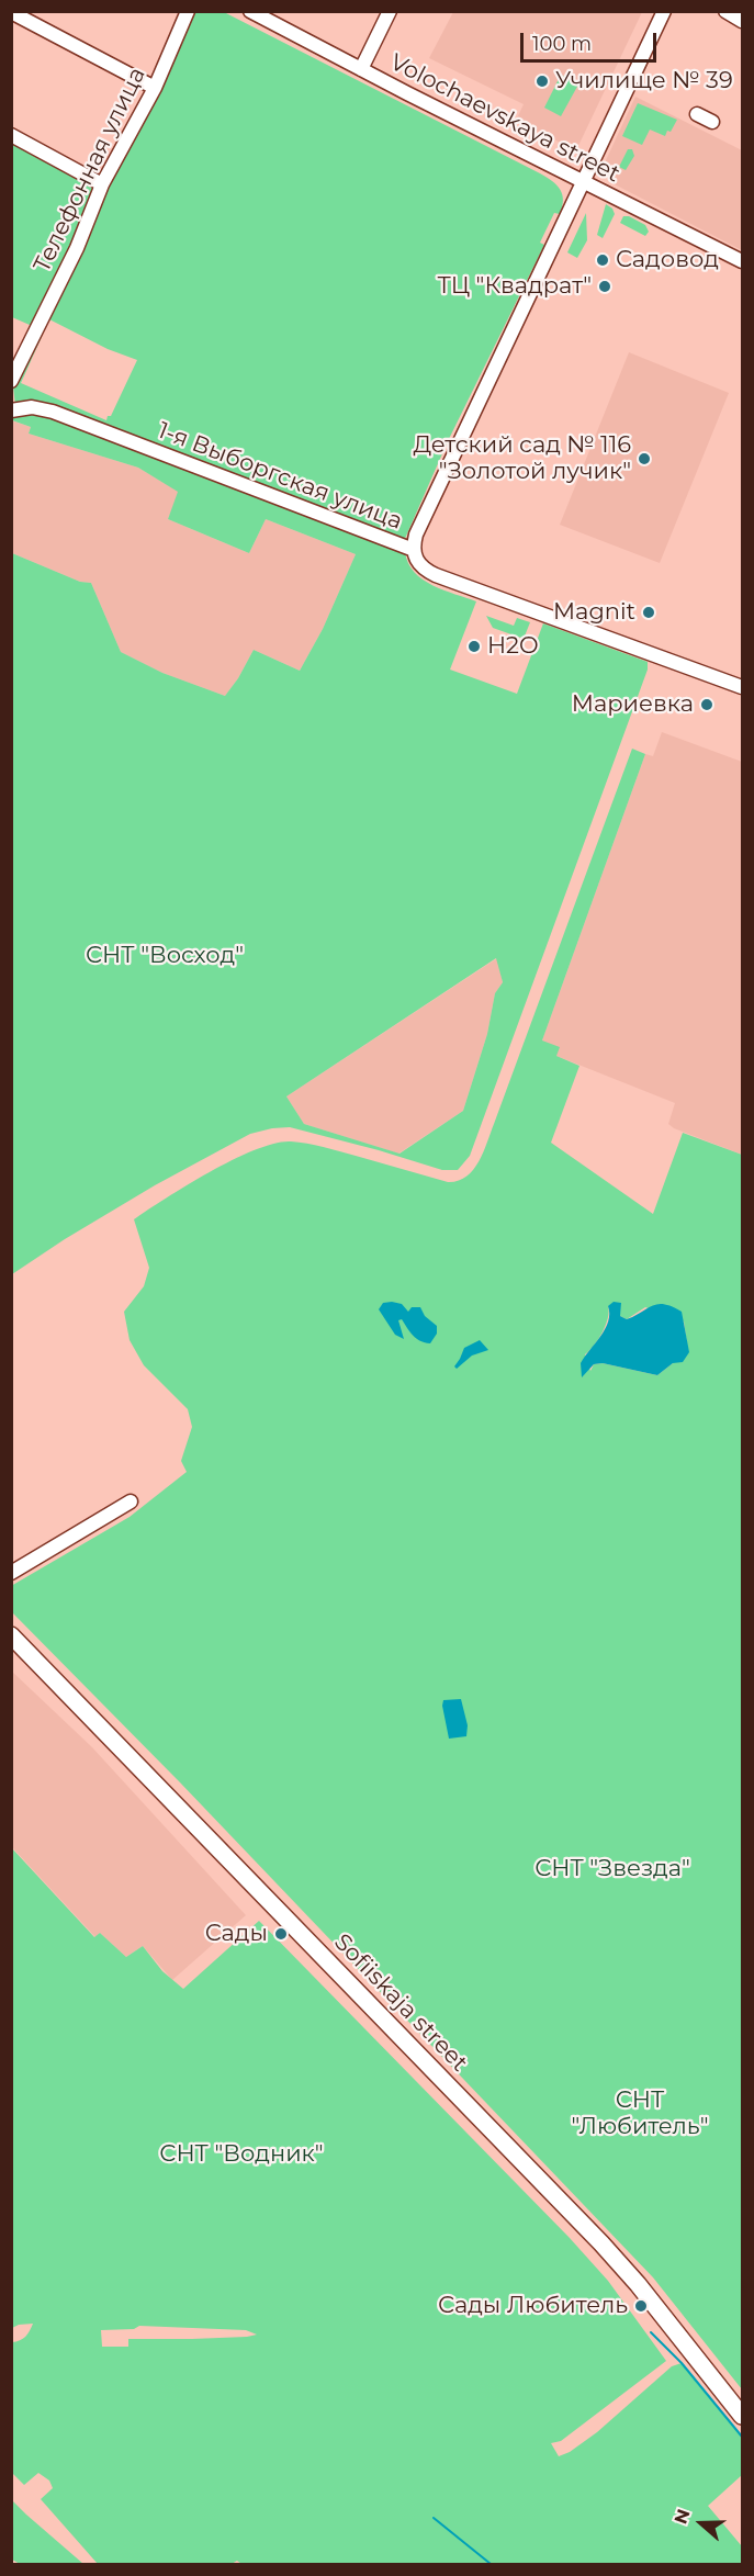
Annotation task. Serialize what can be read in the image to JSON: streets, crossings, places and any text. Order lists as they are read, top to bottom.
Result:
{
  "streets": {
    "main road": ["Sofiiskaja street"],
    "street": ["Volochaevskaya street", "Телефонная улица", "1-я Выборгская улица"]
  },
  "parks": [
    "СНТ \"Восход\"",
    "СНТ \"Звезда\"",
    "СНТ \"Любитель\"",
    "СНТ \"Водник\""
  ],
  "places": [
    "Училище № 39",
    "Садовод",
    "ТЦ \"Квадрат\"",
    "Детский сад № 116 \"Золотой лучик\"",
    "Magnit",
    "H2O",
    "Мариевка",
    "Сады",
    "Сады Любитель"
  ],
  "scale_bar": "100 m",
  "north": "left"
}
